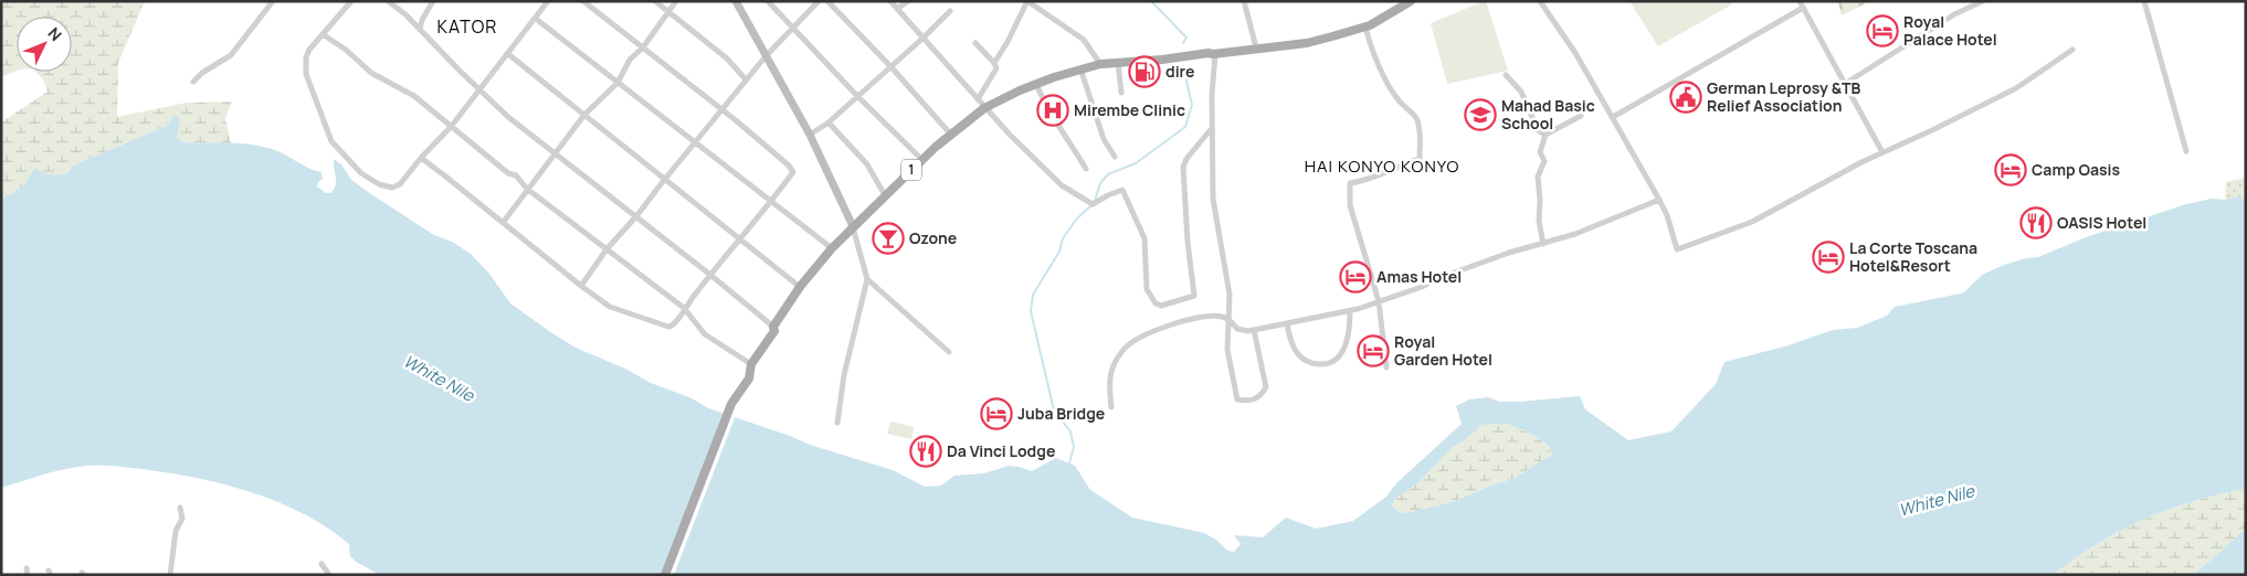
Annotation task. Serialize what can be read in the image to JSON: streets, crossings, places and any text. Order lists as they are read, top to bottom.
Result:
{
  "streets": {
    "main road": ["1"]
  },
  "districts": ["KATOR", "HAI KONYO KONYO"],
  "water": ["White Nile"],
  "places": {
    "hotel": [
      "Royal Palace Hotel",
      "Camp Oasis",
      "La Corte Toscana Hotel&Resort",
      "Amas Hotel",
      "Royal Garden Hotel",
      "Juba Bridge"
    ],
    "fuel station": ["dire"],
    "public building": ["German Leprosy &TB Relief Association"],
    "hospital": ["Mirembe Clinic"],
    "school or university": ["Mahad Basic School"],
    "restaurant": ["OASIS Hotel", "Da Vinci Lodge"],
    "bar": ["Ozone"]
  },
  "north": "top right"
}
